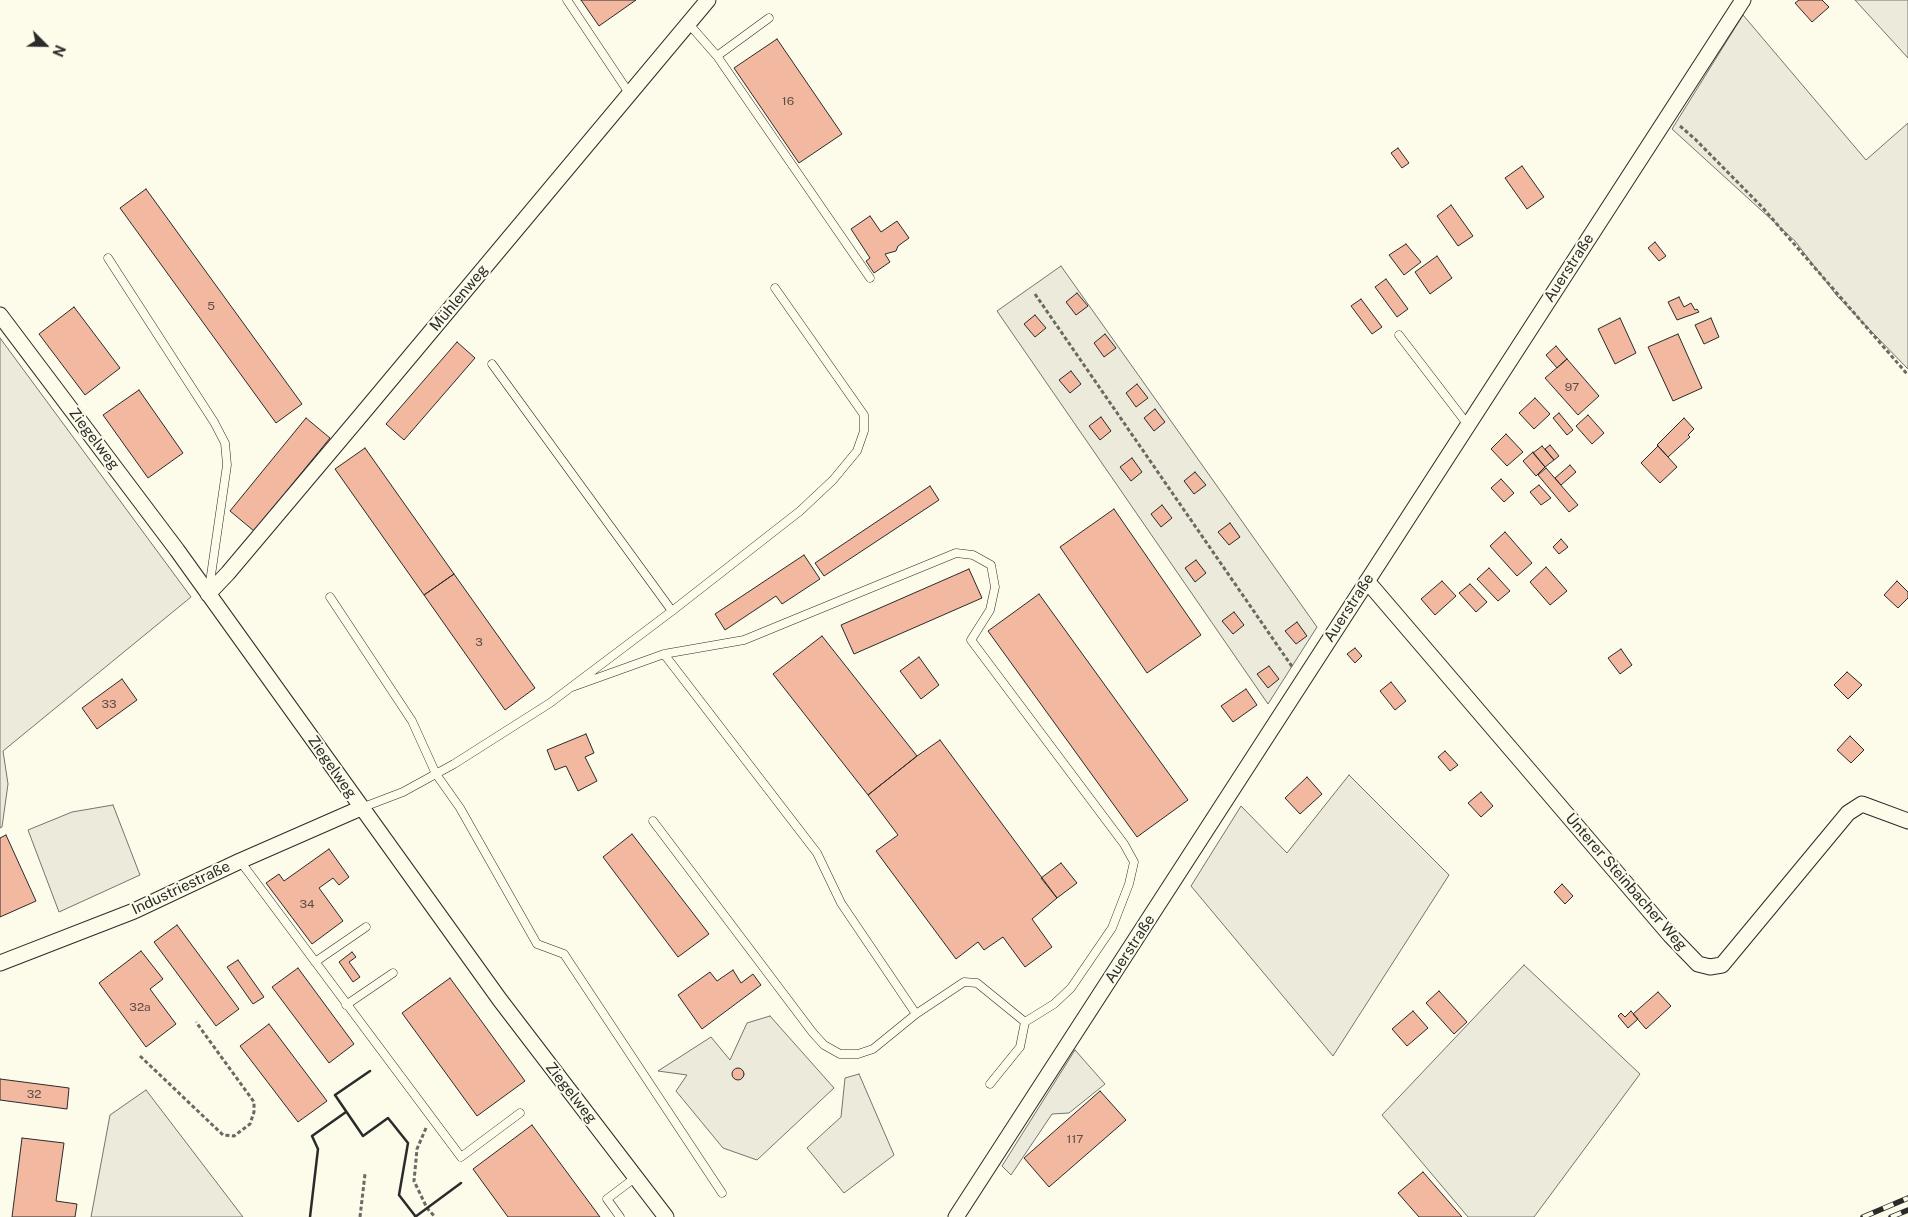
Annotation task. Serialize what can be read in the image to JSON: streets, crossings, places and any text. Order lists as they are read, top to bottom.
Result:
{
  "streets": {
    "street": [
      "Auerstraße",
      "Mühlenweg",
      "Ziegelweg",
      "Unterer Steinbacher Weg",
      "Industriestraße"
    ]
  },
  "crossings": [
    ["Auerstraße", "Unterer Steinbacher Weg"],
    ["Mühlenweg", "Ziegelweg"],
    ["Ziegelweg", "Industriestraße"]
  ],
  "house_numbers": [
    "16",
    "5",
    "97",
    "3",
    "33",
    "34",
    "32a",
    "32",
    "117"
  ],
  "north": "bottom right"
}
